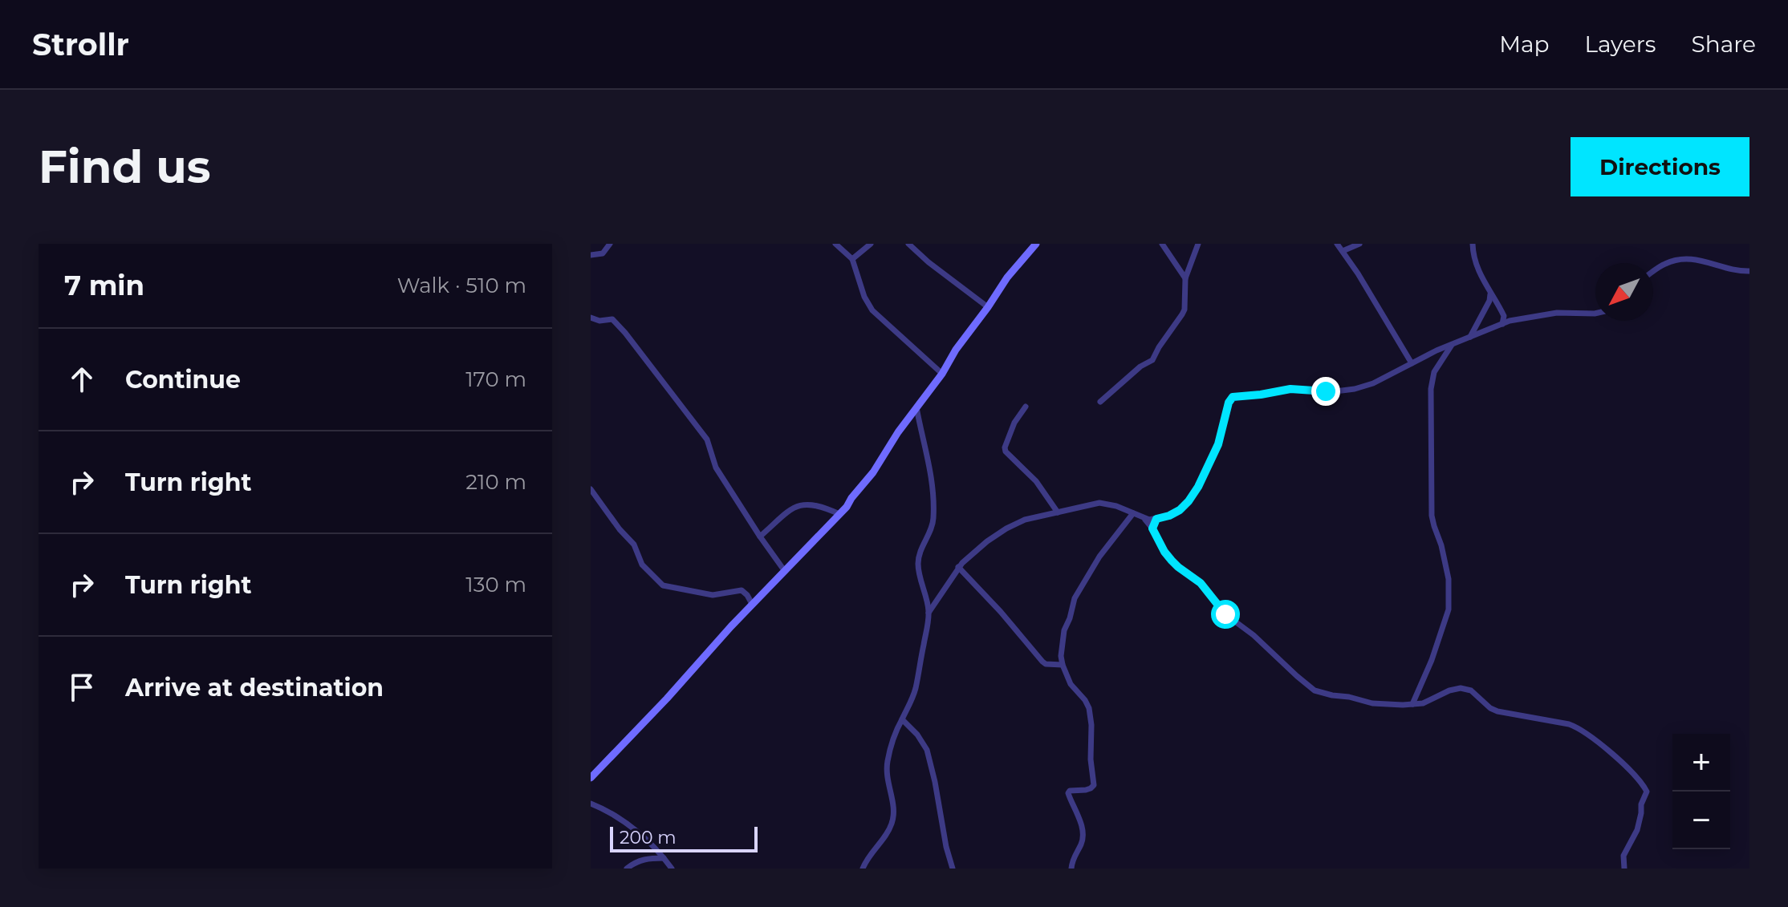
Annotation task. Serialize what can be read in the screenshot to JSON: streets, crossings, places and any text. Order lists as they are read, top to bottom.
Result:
{
  "scale_bar": "200 m",
  "north": "bottom left",
  "page": {
    "header": "Strollr",
    "nav": ["Map", "Layers", "Share"],
    "buttons": "Directions",
    "title": "Find us",
    "heading": ["7 min", "Walk · 510 m"],
    "list": [
      ["Continue", "170 m"],
      ["Turn right", "210 m"],
      ["Turn right", "130 m"],
      "Arrive at destination"
    ],
    "map_buttons": ["+", "−"],
    "scale": "200 m"
  }
}
